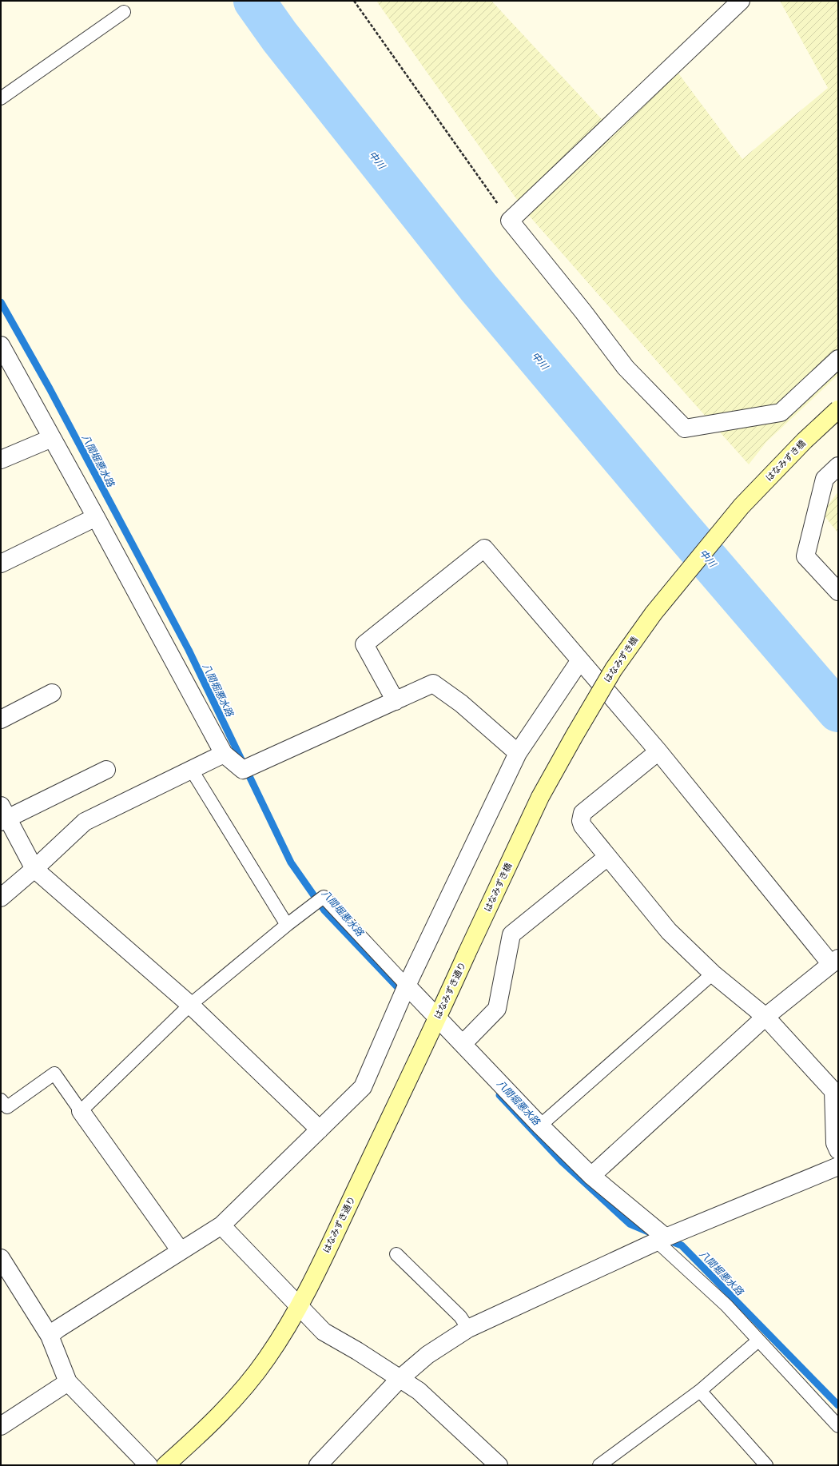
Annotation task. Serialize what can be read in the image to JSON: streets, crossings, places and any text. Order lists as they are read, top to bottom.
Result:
{
  "streets": {
    "street": ["はなみずき橋", "はなみずき通り"]
  },
  "crossings": [
    ["はなみずき橋", "はなみずき通り"]
  ],
  "water": ["中川", "八間堀悪水路"]
}
